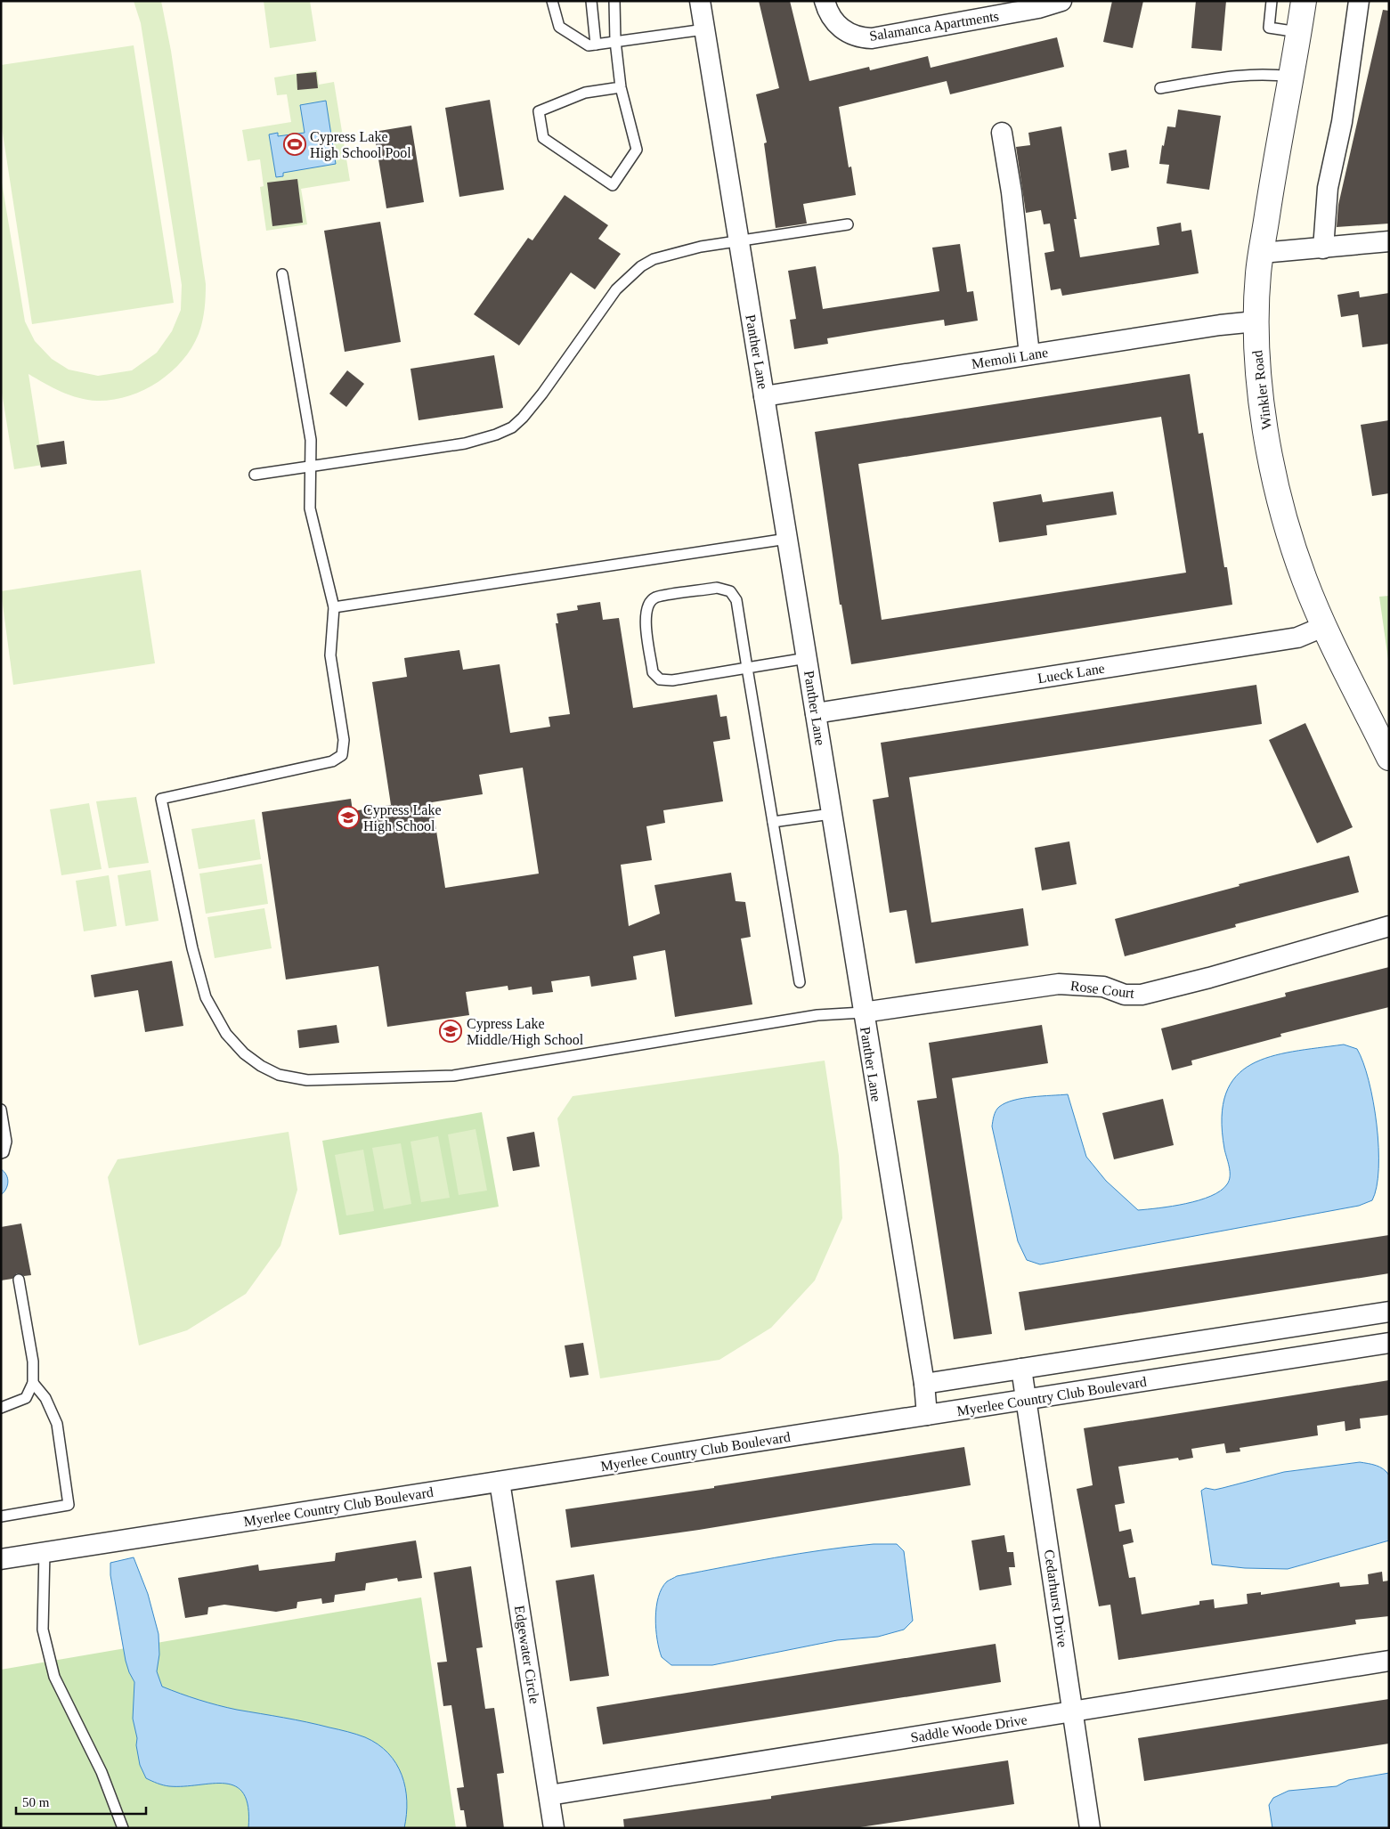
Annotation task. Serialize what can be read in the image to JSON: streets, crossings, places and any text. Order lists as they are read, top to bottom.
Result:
{
  "streets": {
    "street": [
      "Salamanca Apartments",
      "Panther Lane",
      "Memoli Lane",
      "Winkler Road",
      "Lueck Lane",
      "Rose Court",
      "Myerlee Country Club Boulevard",
      "Cedarhurst Drive",
      "Edgewater Circle",
      "Saddle Woode Drive"
    ]
  },
  "crossings": [
    ["Panther Lane", "Memoli Lane"],
    ["Panther Lane", "Lueck Lane"],
    ["Panther Lane", "Rose Court"],
    ["Panther Lane", "Myerlee Country Club Boulevard"],
    ["Memoli Lane", "Winkler Road"],
    ["Winkler Road", "Lueck Lane"],
    ["Myerlee Country Club Boulevard", "Cedarhurst Drive"],
    ["Myerlee Country Club Boulevard", "Edgewater Circle"],
    ["Cedarhurst Drive", "Saddle Woode Drive"],
    ["Edgewater Circle", "Saddle Woode Drive"]
  ],
  "places": {
    "sports": ["Cypress Lake High School Pool"],
    "school or university": ["Cypress Lake High School", "Cypress Lake Middle/High School"]
  },
  "scale_bar": "50 m"
}
